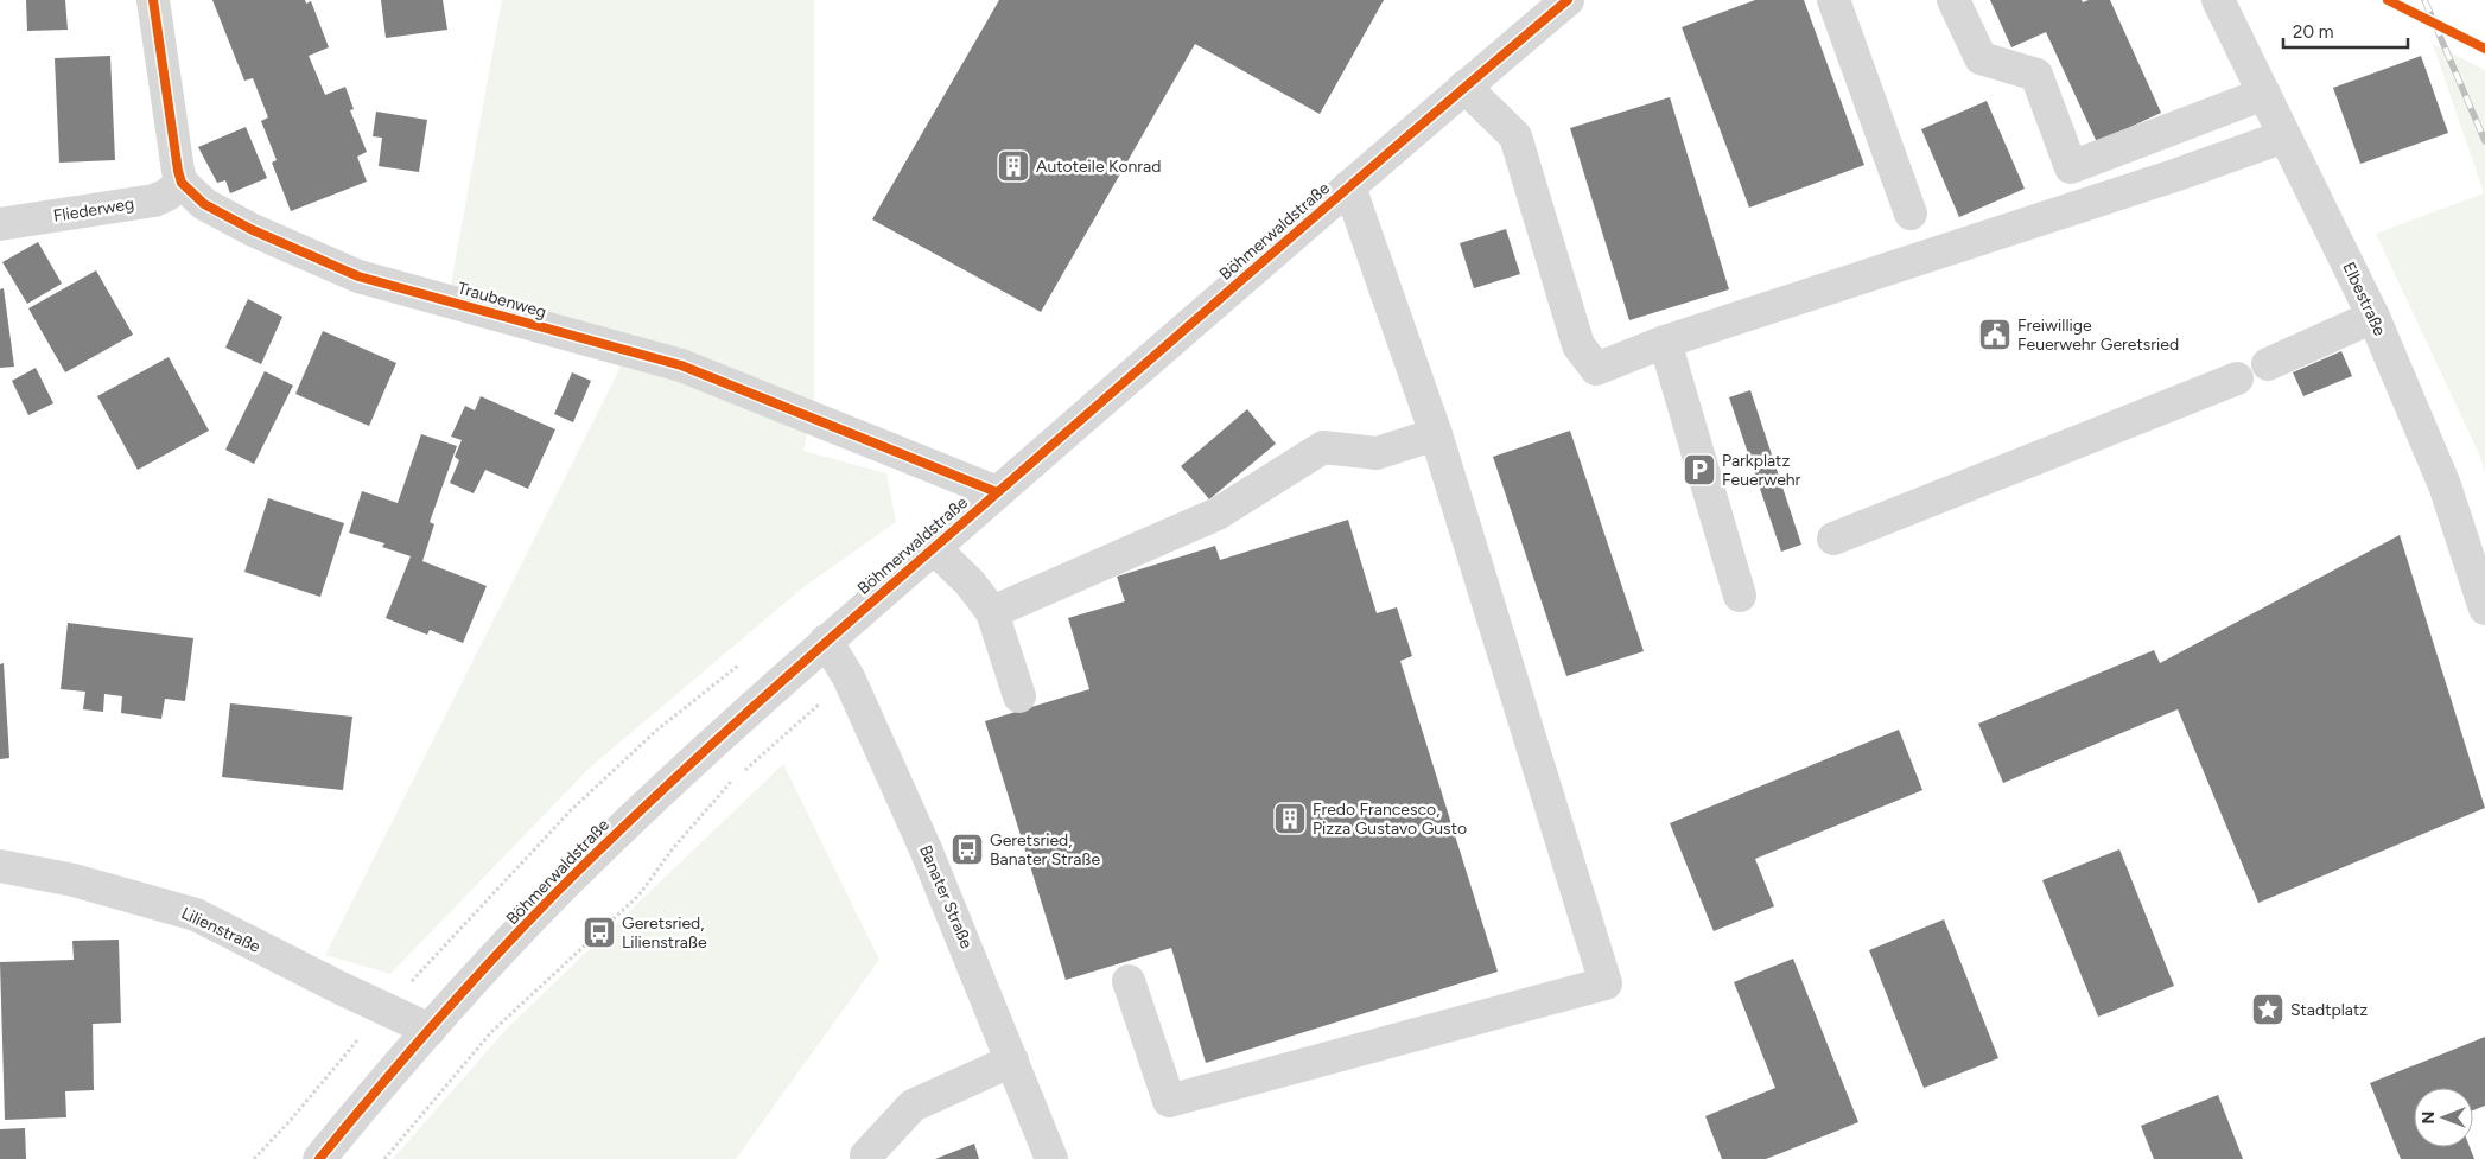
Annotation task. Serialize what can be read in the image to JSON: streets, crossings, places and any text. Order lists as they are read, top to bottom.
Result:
{
  "streets": {
    "street": [
      "Fliederweg",
      "Böhmerwaldstraße",
      "Elbestraße",
      "Traubenweg",
      "Banater Straße",
      "Lilienstraße"
    ]
  },
  "crossings": [
    ["Fliederweg", "Traubenweg"],
    ["Böhmerwaldstraße", "Traubenweg"],
    ["Böhmerwaldstraße", "Banater Straße"],
    ["Böhmerwaldstraße", "Lilienstraße"]
  ],
  "places": {
    "building": ["Autoteile Konrad", "Fredo Francesco, Pizza Gustavo Gusto"],
    "public building": ["Freiwillige Feuerwehr Geretsried"],
    "parking": ["Parkplatz Feuerwehr"],
    "bus stop": ["Geretsried, Banater Straße", "Geretsried, Lilienstraße"],
    "place": ["Stadtplatz"]
  },
  "scale_bar": "20 m",
  "north": "left"
}
